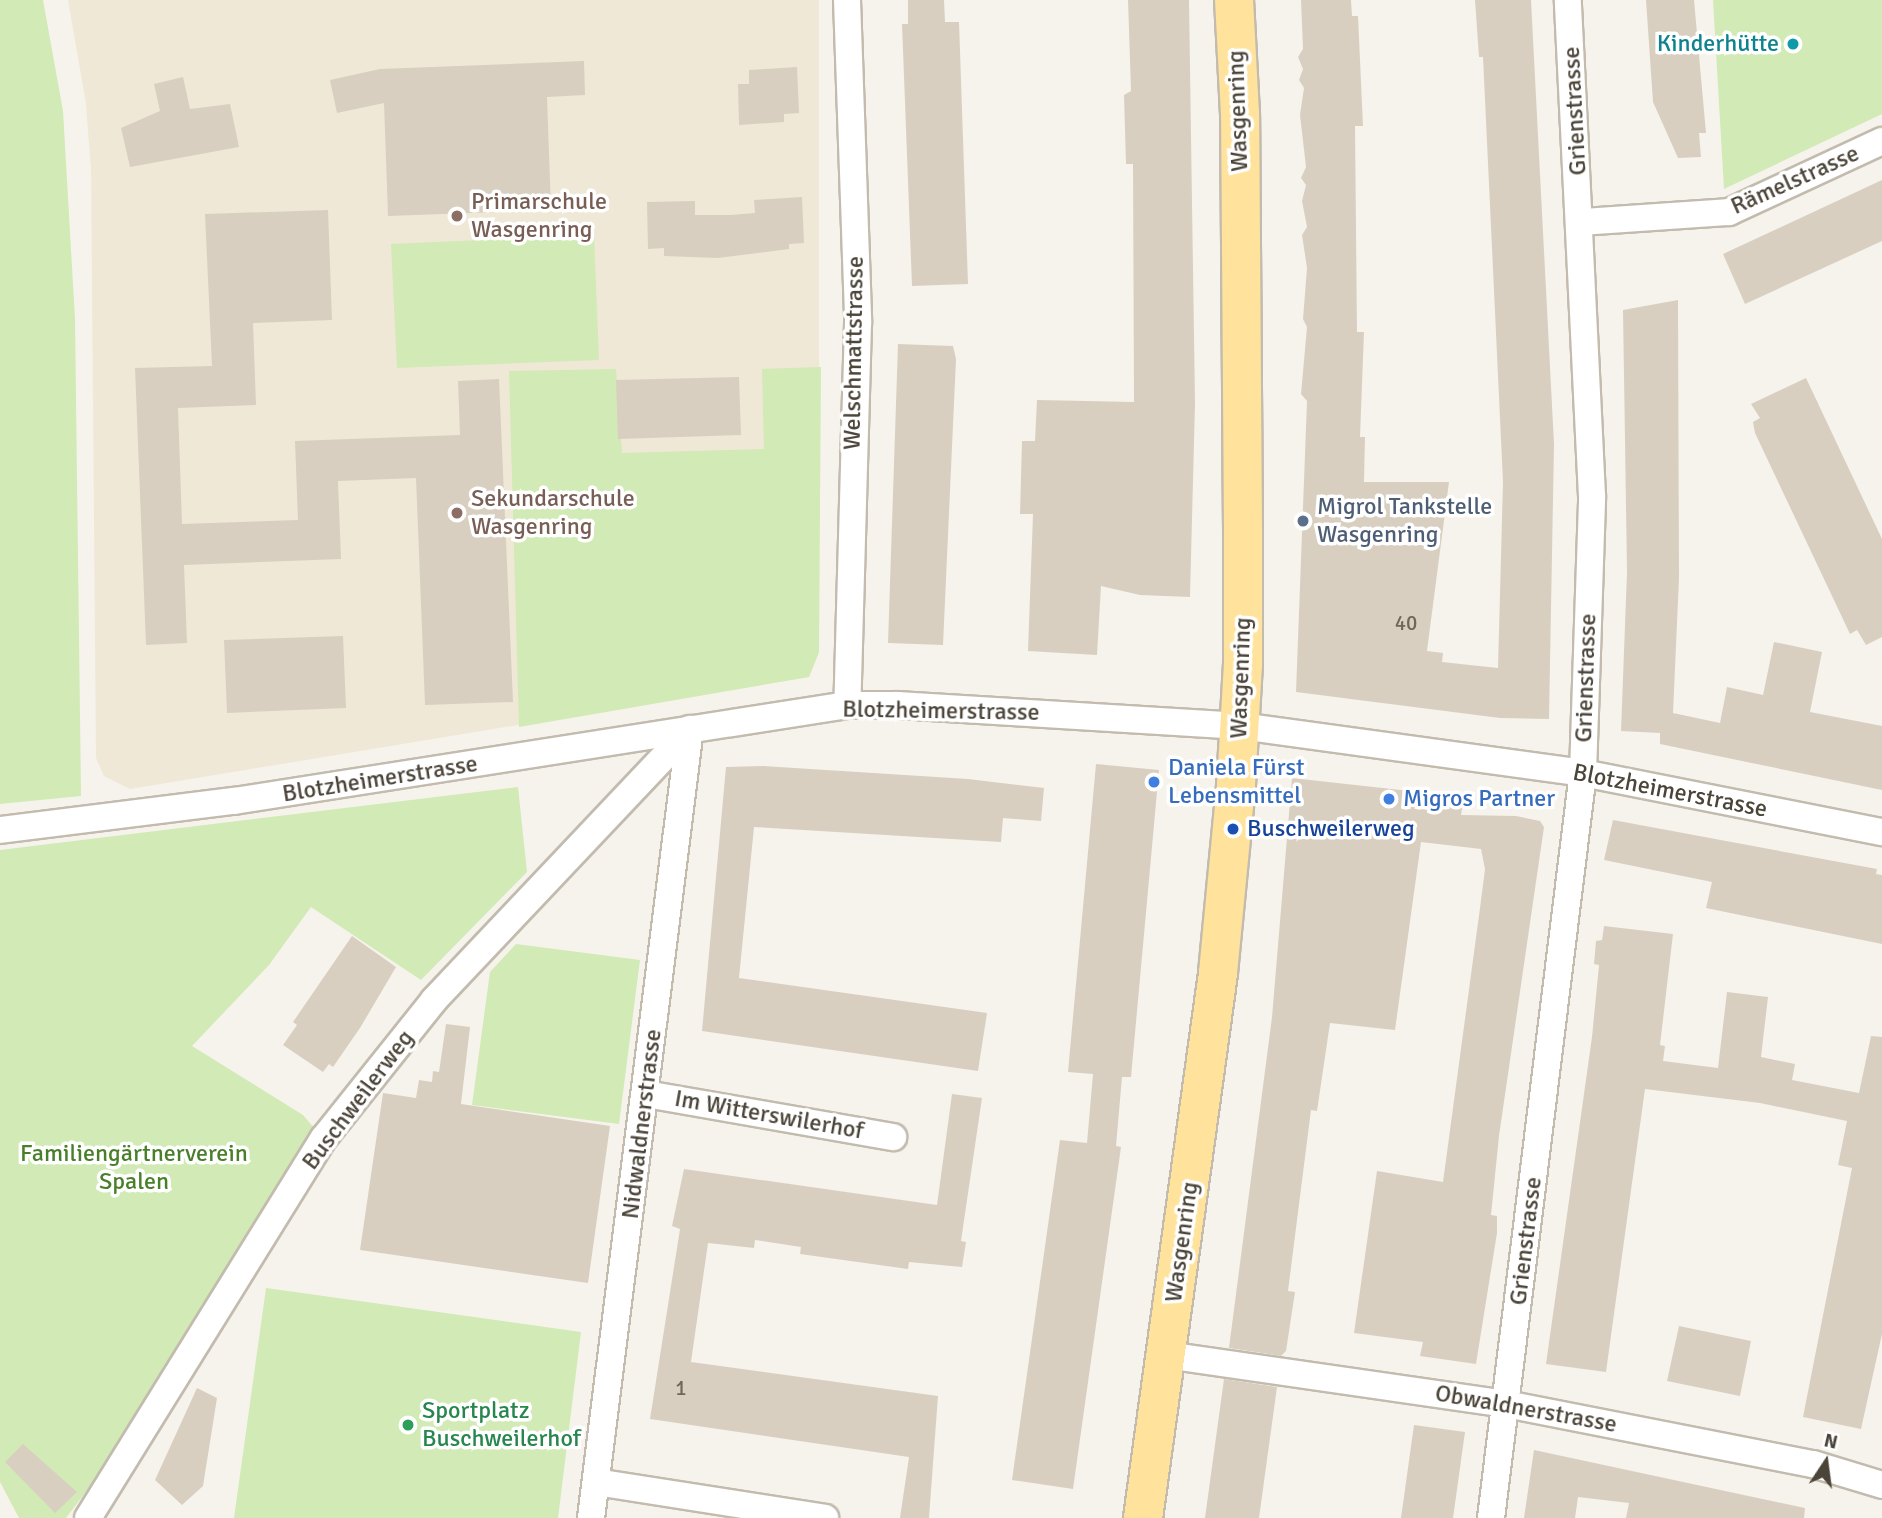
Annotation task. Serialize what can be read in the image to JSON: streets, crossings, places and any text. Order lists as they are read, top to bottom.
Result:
{
  "streets": {
    "main road": ["Wasgenring"],
    "street": [
      "Grienstrasse",
      "Rämelstrasse",
      "Welschmattstrasse",
      "Blotzheimerstrasse",
      "Buschweilerweg",
      "Im Witterswilerhof",
      "Nidwaldnerstrasse",
      "Obwaldnerstrasse"
    ]
  },
  "crossings": [
    ["Wasgenring", "Blotzheimerstrasse"],
    ["Wasgenring", "Obwaldnerstrasse"],
    ["Grienstrasse", "Rämelstrasse"],
    ["Grienstrasse", "Blotzheimerstrasse"],
    ["Grienstrasse", "Obwaldnerstrasse"],
    ["Welschmattstrasse", "Blotzheimerstrasse"],
    ["Blotzheimerstrasse", "Buschweilerweg"],
    ["Blotzheimerstrasse", "Nidwaldnerstrasse"],
    ["Buschweilerweg", "Nidwaldnerstrasse"],
    ["Im Witterswilerhof", "Nidwaldnerstrasse"]
  ],
  "parks": ["Familiengärtnerverein Spalen"],
  "places": [
    "Kinderhütte",
    "Primarschule Wasgenring",
    "Sekundarschule Wasgenring",
    "Migrol Tankstelle Wasgenring",
    "Daniela Fürst Lebensmittel",
    "Migros Partner",
    "Buschweilerweg",
    "Sportplatz Buschweilerhof"
  ],
  "house_numbers": ["40", "1"],
  "north": "top"
}
